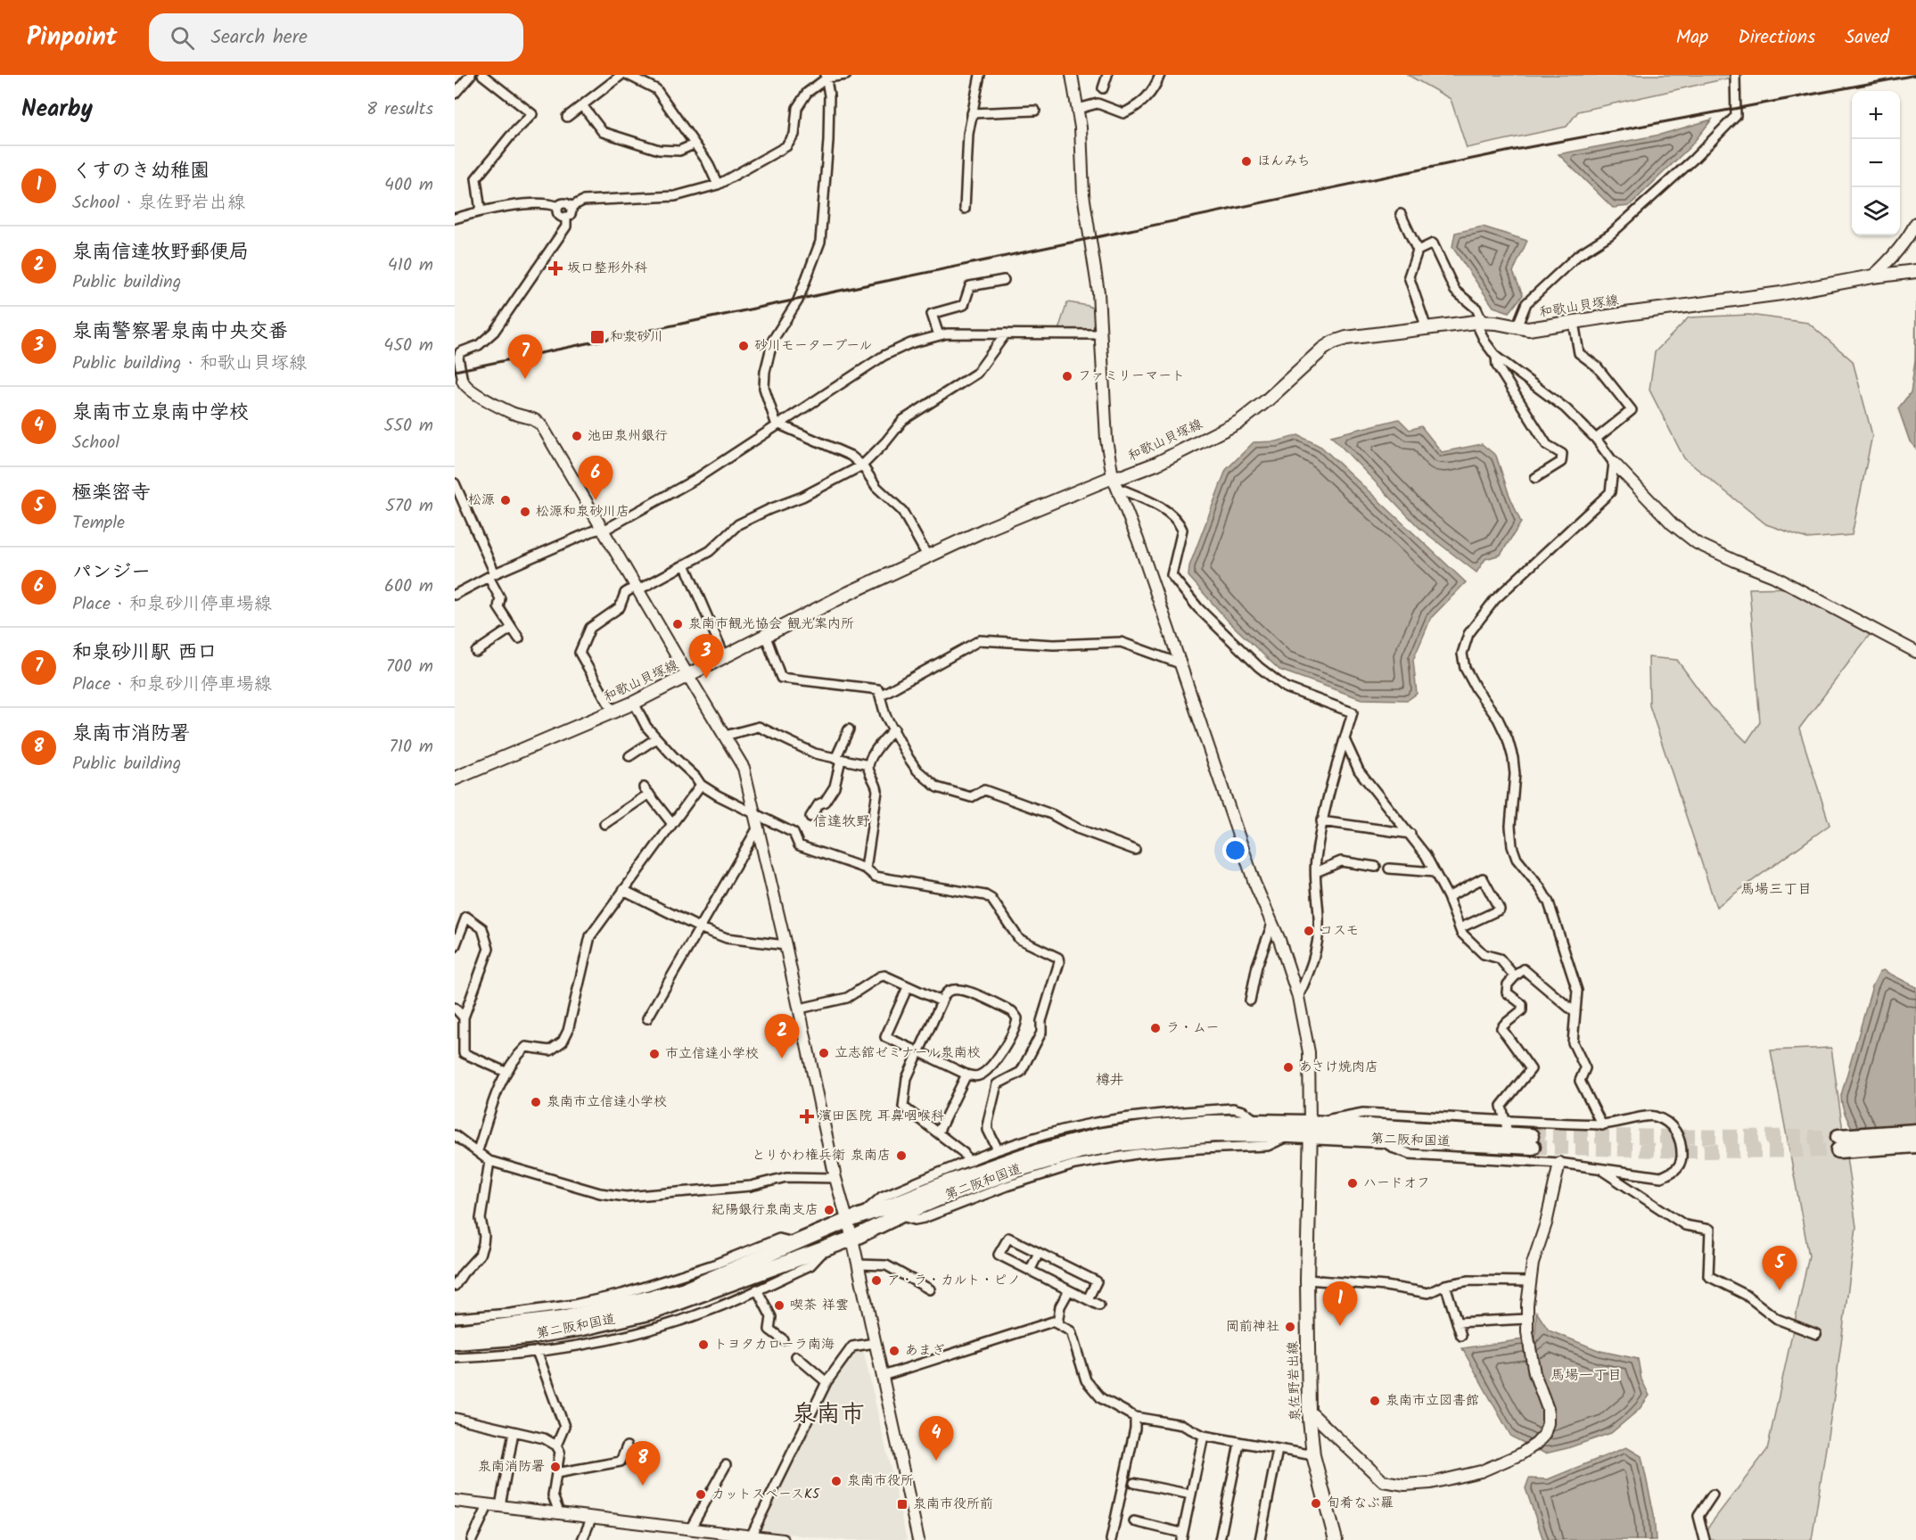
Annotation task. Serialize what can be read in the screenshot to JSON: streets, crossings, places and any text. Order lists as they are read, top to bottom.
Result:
{
  "streets": {
    "highway": ["第二阪和国道"],
    "main road": ["和歌山貝塚線", "泉佐野岩出線"]
  },
  "crossings": [
    ["第二阪和国道", "泉佐野岩出線"]
  ],
  "districts": [
    "信達牧野",
    "馬場三丁目",
    "樽井",
    "馬場一丁目",
    "泉南市"
  ],
  "places": {
    "other": [
      "ほんみち",
      "砂川モータープール",
      "ファミリーマート",
      "池田泉州銀行",
      "松源",
      "松源和泉砂川店",
      "泉南市観光協会 観光案内所",
      "コスモ",
      "ラ・ムー",
      "立志舘ゼミナール泉南校",
      "市立信達小学校",
      "あさけ焼肉店",
      "泉南市立信達小学校",
      "とりかわ権兵衛 泉南店",
      "ハードオフ",
      "紀陽銀行泉南支店",
      "ア・ラ・カルト・ピノ",
      "喫茶 祥雲",
      "岡前神社",
      "トヨタカローラ南海",
      "あまぎ",
      "泉南市立図書館",
      "泉南消防署",
      "泉南市役所",
      "カットスペースK5",
      "旬肴なぶ羅"
    ],
    "health": ["坂口整形外科", "濱田医院 耳鼻咽喉科"],
    "transit": ["和泉砂川", "泉南市役所前"]
  },
  "page": {
    "header": "Pinpoint",
    "search": "Search here",
    "nav": ["Map", "Directions", "Saved"],
    "heading": ["Nearby", "8 results"],
    "map_buttons": ["+", "−"],
    "list": [
      {
        "mark": "1",
        "name": "くすのき幼稚園",
        "note": "School · 泉佐野岩出線",
        "value": "400 m"
      },
      {
        "mark": "2",
        "name": "泉南信達牧野郵便局",
        "note": "Public building",
        "value": "410 m"
      },
      {
        "mark": "3",
        "name": "泉南警察署泉南中央交番",
        "note": "Public building · 和歌山貝塚線",
        "value": "450 m"
      },
      {
        "mark": "4",
        "name": "泉南市立泉南中学校",
        "note": "School",
        "value": "550 m"
      },
      {
        "mark": "5",
        "name": "極楽密寺",
        "note": "Temple",
        "value": "570 m"
      },
      {
        "mark": "6",
        "name": "パンジー",
        "note": "Place · 和泉砂川停車場線",
        "value": "600 m"
      },
      {
        "mark": "7",
        "name": "和泉砂川駅 西口",
        "note": "Place · 和泉砂川停車場線",
        "value": "700 m"
      },
      {
        "mark": "8",
        "name": "泉南市消防署",
        "note": "Public building",
        "value": "710 m"
      }
    ],
    "pins": [
      "7",
      "6",
      "3",
      "2",
      "5",
      "1",
      "4",
      "8"
    ]
  }
}
